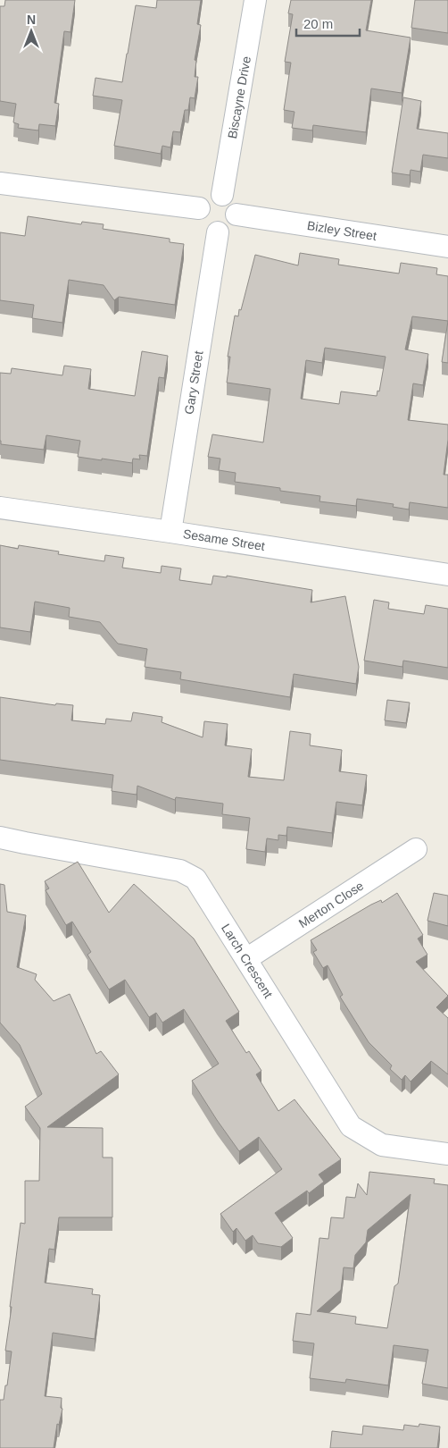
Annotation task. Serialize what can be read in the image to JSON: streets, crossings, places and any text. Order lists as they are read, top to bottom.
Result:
{
  "streets": {
    "street": [
      "Biscayne Drive",
      "Bizley Street",
      "Gary Street",
      "Sesame Street",
      "Merton Close",
      "Larch Crescent"
    ]
  },
  "crossings": [
    ["Biscayne Drive", "Bizley Street"],
    ["Biscayne Drive", "Gary Street"],
    ["Bizley Street", "Gary Street"],
    ["Gary Street", "Sesame Street"],
    ["Merton Close", "Larch Crescent"]
  ],
  "scale_bar": "20 m",
  "north": "top"
}
